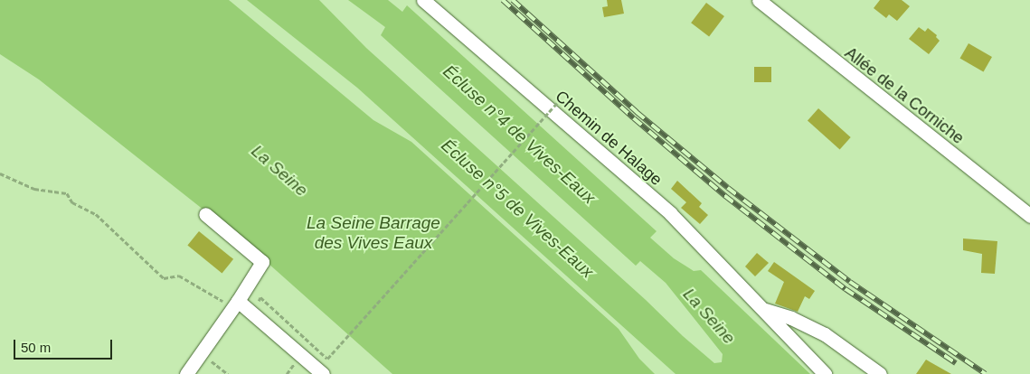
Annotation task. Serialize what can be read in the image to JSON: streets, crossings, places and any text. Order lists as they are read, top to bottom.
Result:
{
  "streets": {
    "street": ["Allée de la Corniche", "Chemin de Halage"]
  },
  "water": [
    "Écluse n°4 de Vives-Eaux",
    "La Seine",
    "Écluse n°5 de Vives-Eaux",
    "La Seine Barrage des Vives Eaux"
  ],
  "scale_bar": "50 m"
}
